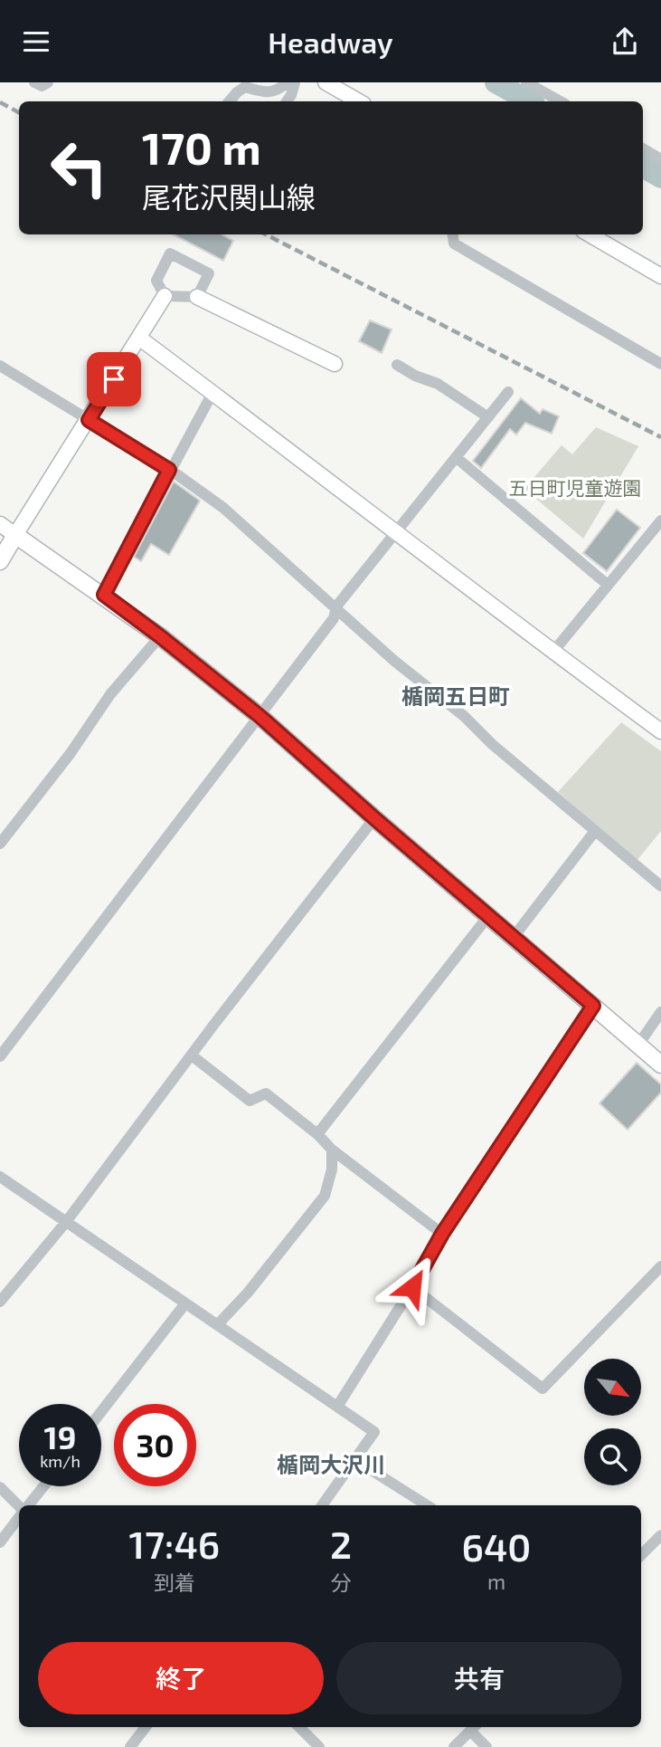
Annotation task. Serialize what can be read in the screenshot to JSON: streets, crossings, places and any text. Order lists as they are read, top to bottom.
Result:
{
  "districts": ["楯岡五日町", "楯岡大沢川"],
  "parks": ["五日町児童遊園"],
  "north": "bottom right",
  "page": {
    "header": "Headway",
    "turn": ["170 m", "尾花沢関山線"],
    "speed": "19 km/h",
    "limit": "30",
    "eta": [
      "17:46",
      "到着",
      "2",
      "分",
      "640",
      "m"
    ],
    "buttons": ["終了", "共有"]
  }
}
